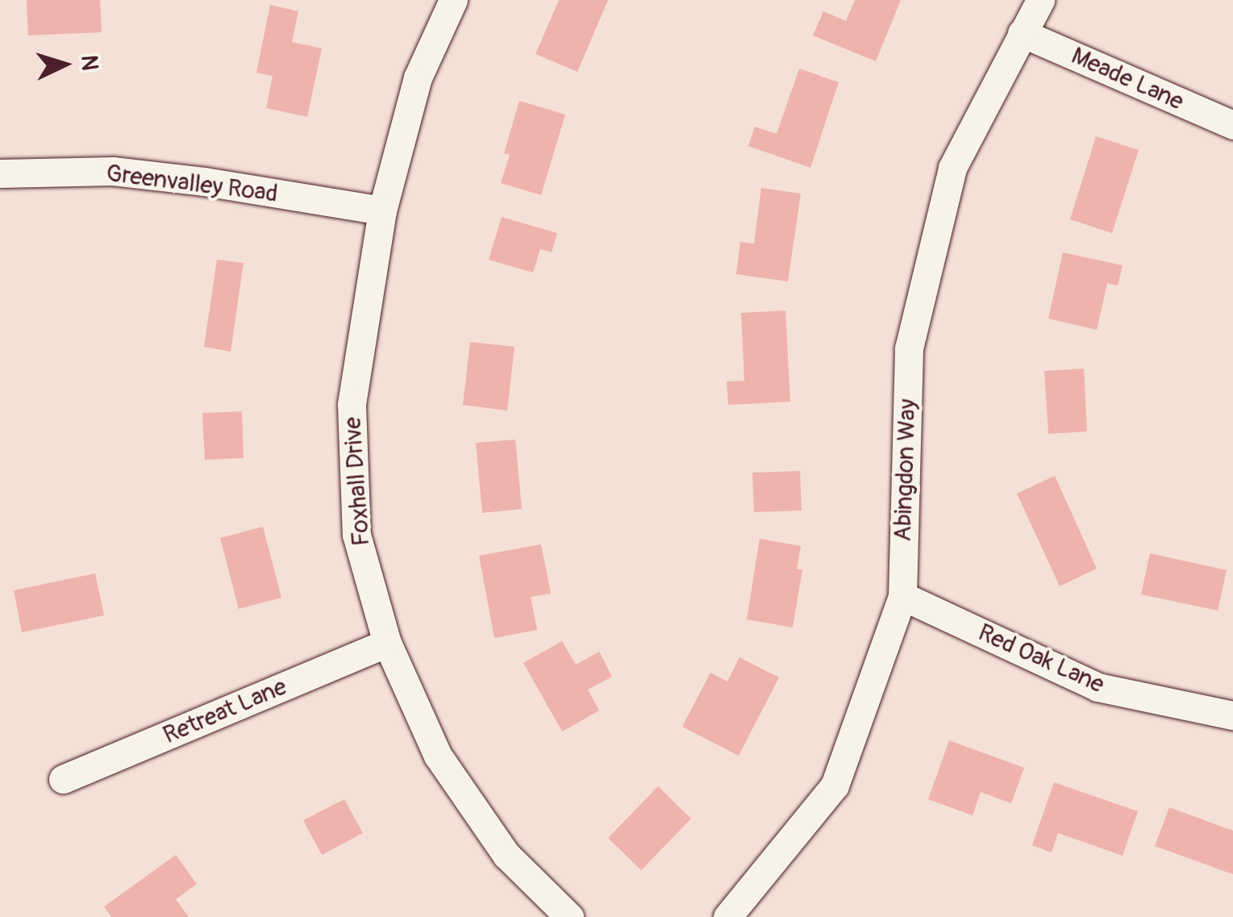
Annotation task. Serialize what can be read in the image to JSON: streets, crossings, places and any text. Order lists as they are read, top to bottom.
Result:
{
  "streets": {
    "street": [
      "Meade Lane",
      "Greenvalley Road",
      "Abingdon Way",
      "Foxhall Drive",
      "Red Oak Lane",
      "Retreat Lane"
    ]
  },
  "crossings": [
    ["Meade Lane", "Abingdon Way"],
    ["Greenvalley Road", "Foxhall Drive"],
    ["Abingdon Way", "Red Oak Lane"],
    ["Foxhall Drive", "Retreat Lane"]
  ],
  "north": "right"
}
